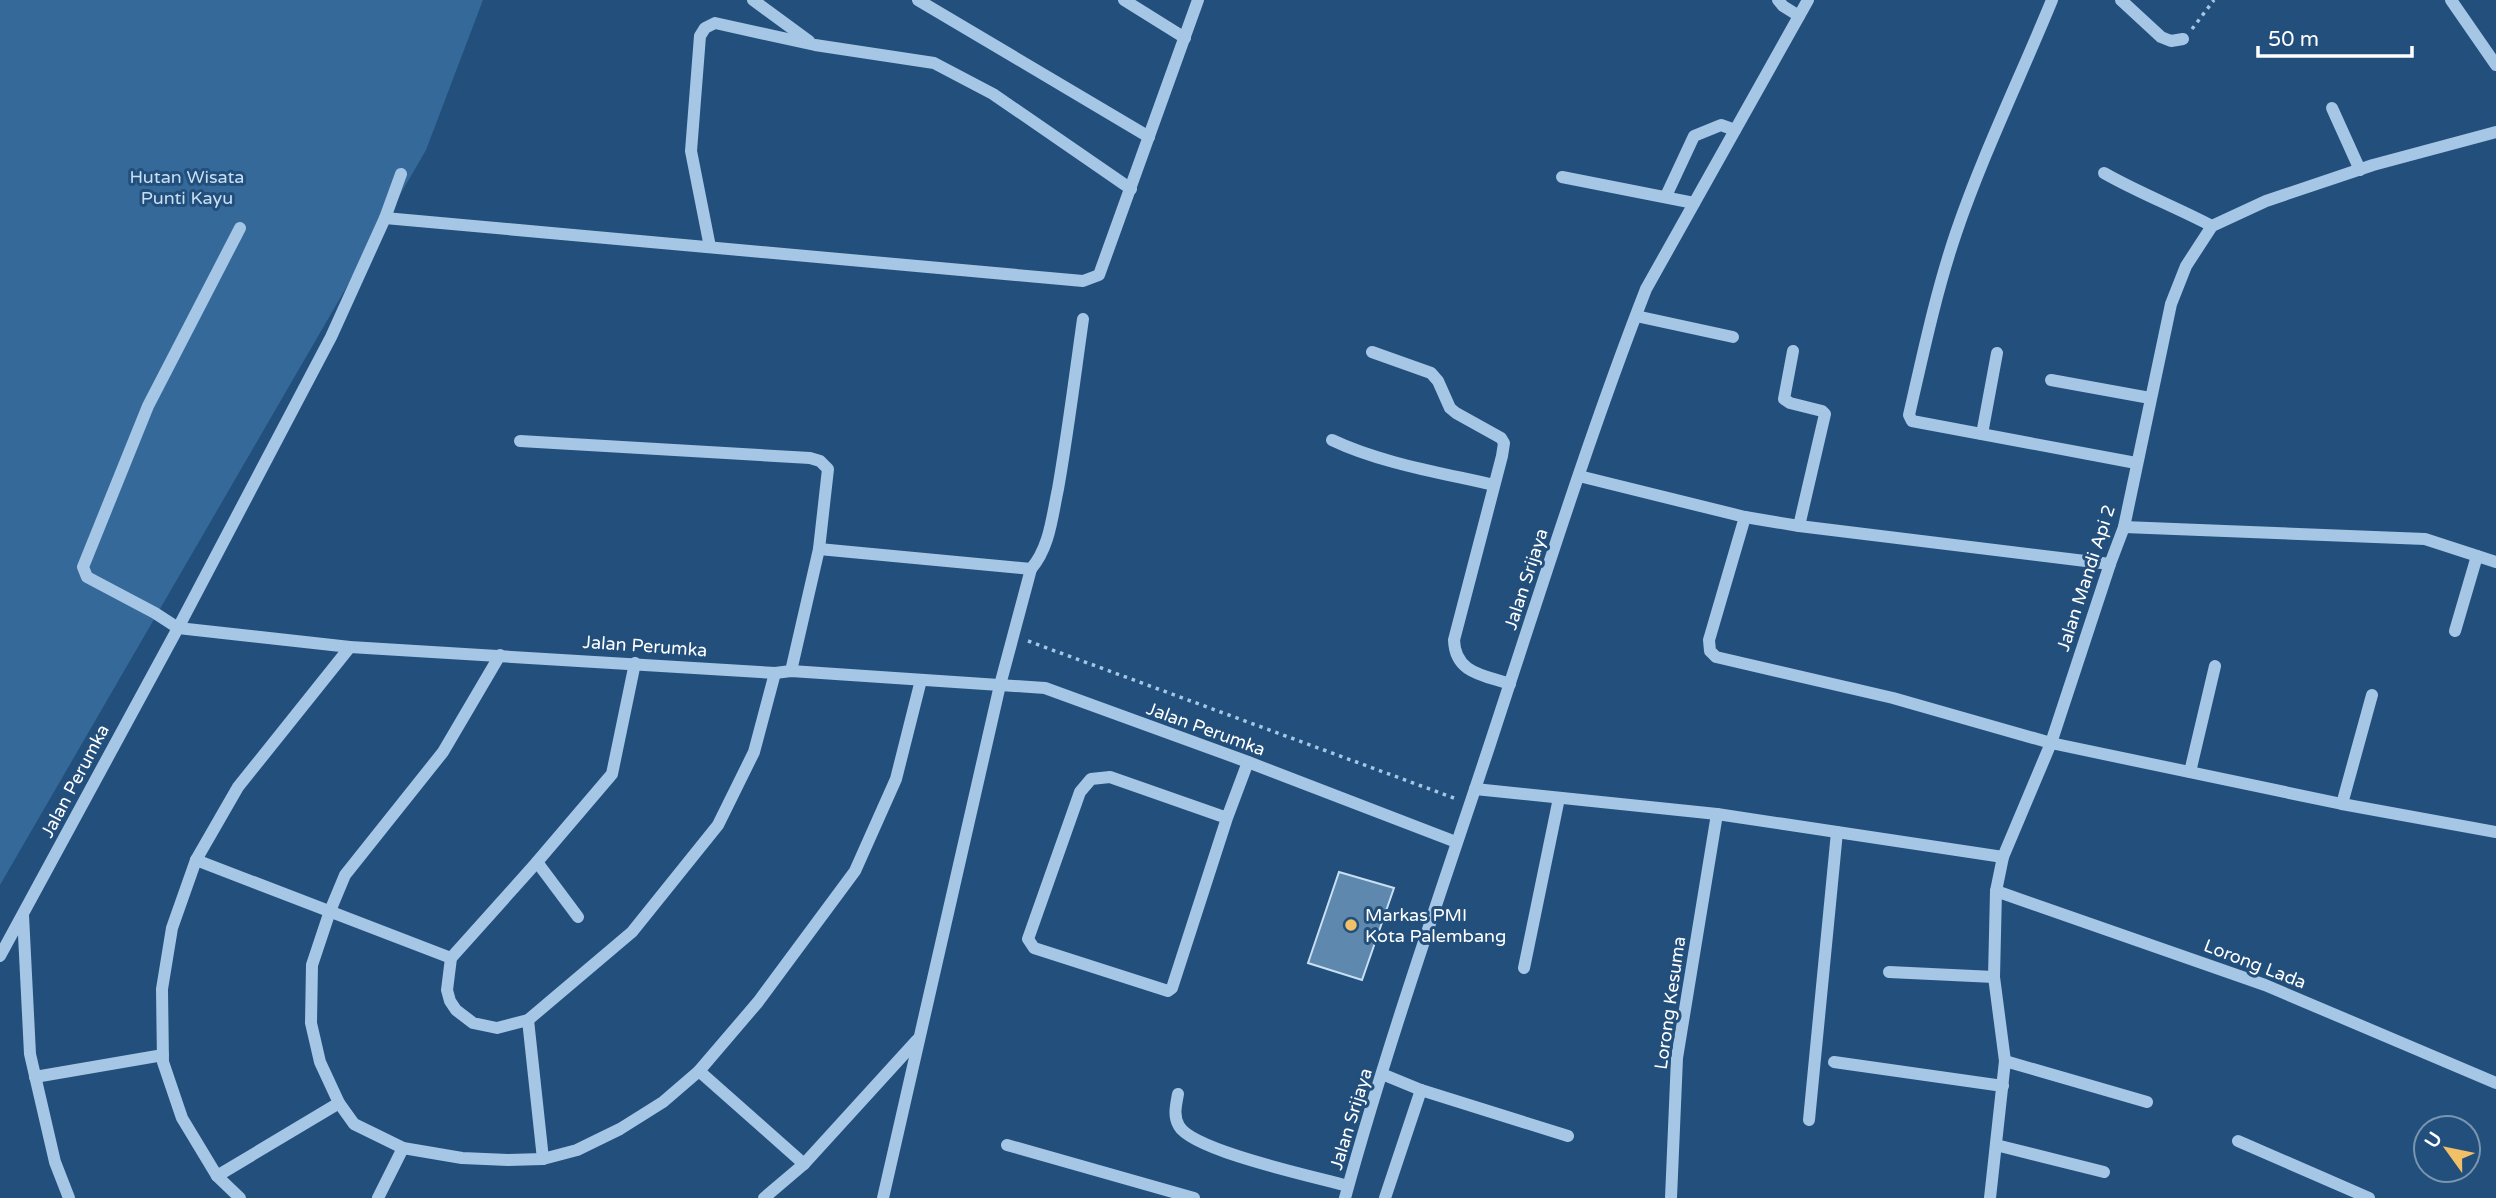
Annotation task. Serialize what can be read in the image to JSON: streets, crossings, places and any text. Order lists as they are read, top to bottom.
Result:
{
  "streets": {
    "street": [
      "Jalan Mandi Api 2",
      "Jalan Srijaya",
      "Jalan Perumka",
      "Lorong Lada",
      "Lorong Kesuma"
    ]
  },
  "crossings": [
    ["Jalan Mandi Api 2", "Lorong Lada"],
    ["Jalan Srijaya", "Jalan Perumka"]
  ],
  "parks": ["Hutan Wisata Punti Kayu"],
  "places": ["Markas PMI Kota Palembang"],
  "scale_bar": "50 m",
  "north": "top left"
}
